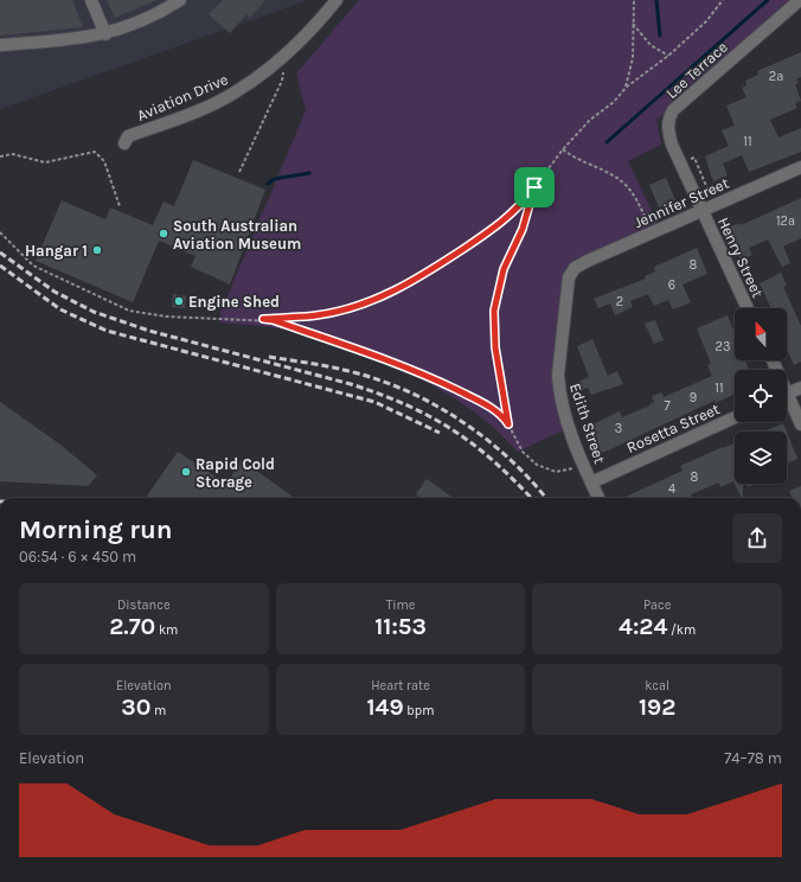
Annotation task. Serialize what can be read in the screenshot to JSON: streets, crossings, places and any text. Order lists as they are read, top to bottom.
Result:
{
  "streets": {
    "street": [
      "Lee Terrace",
      "Aviation Drive",
      "Jennifer Street",
      "Henry Street",
      "Edith Street",
      "Rosetta Street"
    ]
  },
  "crossings": [
    ["Lee Terrace", "Jennifer Street"],
    ["Lee Terrace", "Henry Street"],
    ["Jennifer Street", "Henry Street"],
    ["Jennifer Street", "Edith Street"],
    ["Edith Street", "Rosetta Street"]
  ],
  "places": [
    "South Australian Aviation Museum",
    "Hangar 1",
    "Engine Shed",
    "Rapid Cold Storage"
  ],
  "house_numbers": [
    "2a",
    "11",
    "12a",
    "8",
    "6",
    "2",
    "23",
    "11",
    "9",
    "7",
    "3",
    "8",
    "4"
  ],
  "north": "top",
  "page": {
    "heading": ["Morning run", "06:54 · 6 × 450 m"],
    "stats": [
      ["Distance", "2.70 km"],
      ["Time", "11:53"],
      ["Pace", "4:24 /km"],
      ["Elevation", "30 m"],
      ["Heart rate", "149 bpm"],
      ["kcal", "192"]
    ],
    "chart": ["Elevation", "74–78 m"]
  }
}
